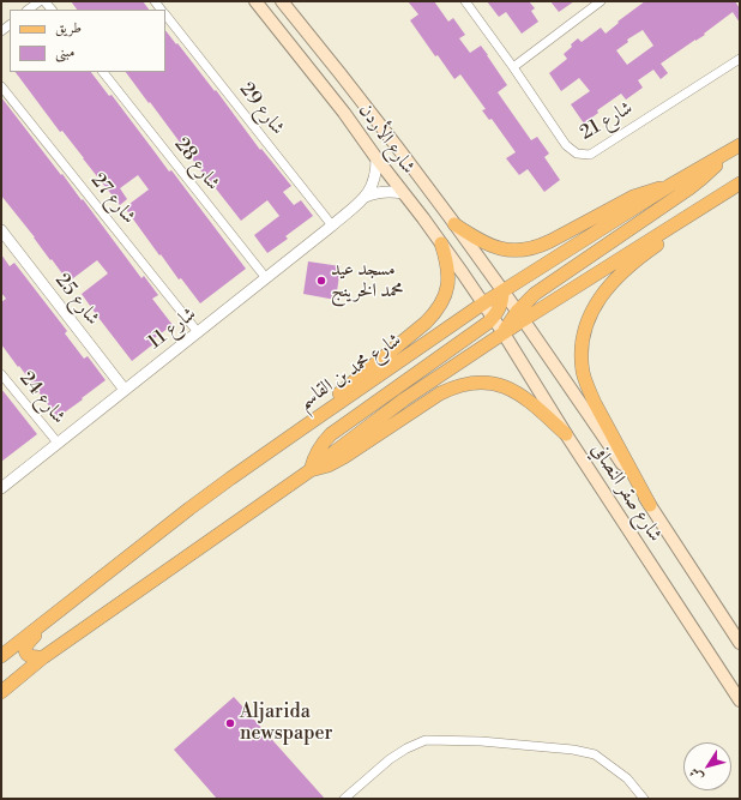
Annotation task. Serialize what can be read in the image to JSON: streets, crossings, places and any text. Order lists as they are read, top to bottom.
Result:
{
  "streets": {
    "main road": ["شارع الأردن", "شارع محمد بن القاسم", "شارع صقر النصافي"],
    "street": [
      "شارع 29",
      "شارع 21",
      "شارع 28",
      "شارع 27",
      "شارع 25",
      "شارع 11",
      "شارع 24"
    ]
  },
  "crossings": [
    ["شارع 29", "شارع 11"],
    ["شارع الأردن", "شارع 11"],
    ["شارع الأردن", "شارع محمد بن القاسم"],
    ["شارع الأردن", "شارع صقر النصافي"],
    ["شارع 28", "شارع 11"],
    ["شارع 27", "شارع 11"],
    ["شارع 25", "شارع 11"],
    ["شارع 11", "شارع 24"],
    ["شارع محمد بن القاسم", "شارع صقر النصافي"]
  ],
  "places": ["مسجد عيد محمد الخرينج", "Aljarida newspaper"],
  "legend": ["طريق", "مبنى"],
  "north": "bottom left"
}
